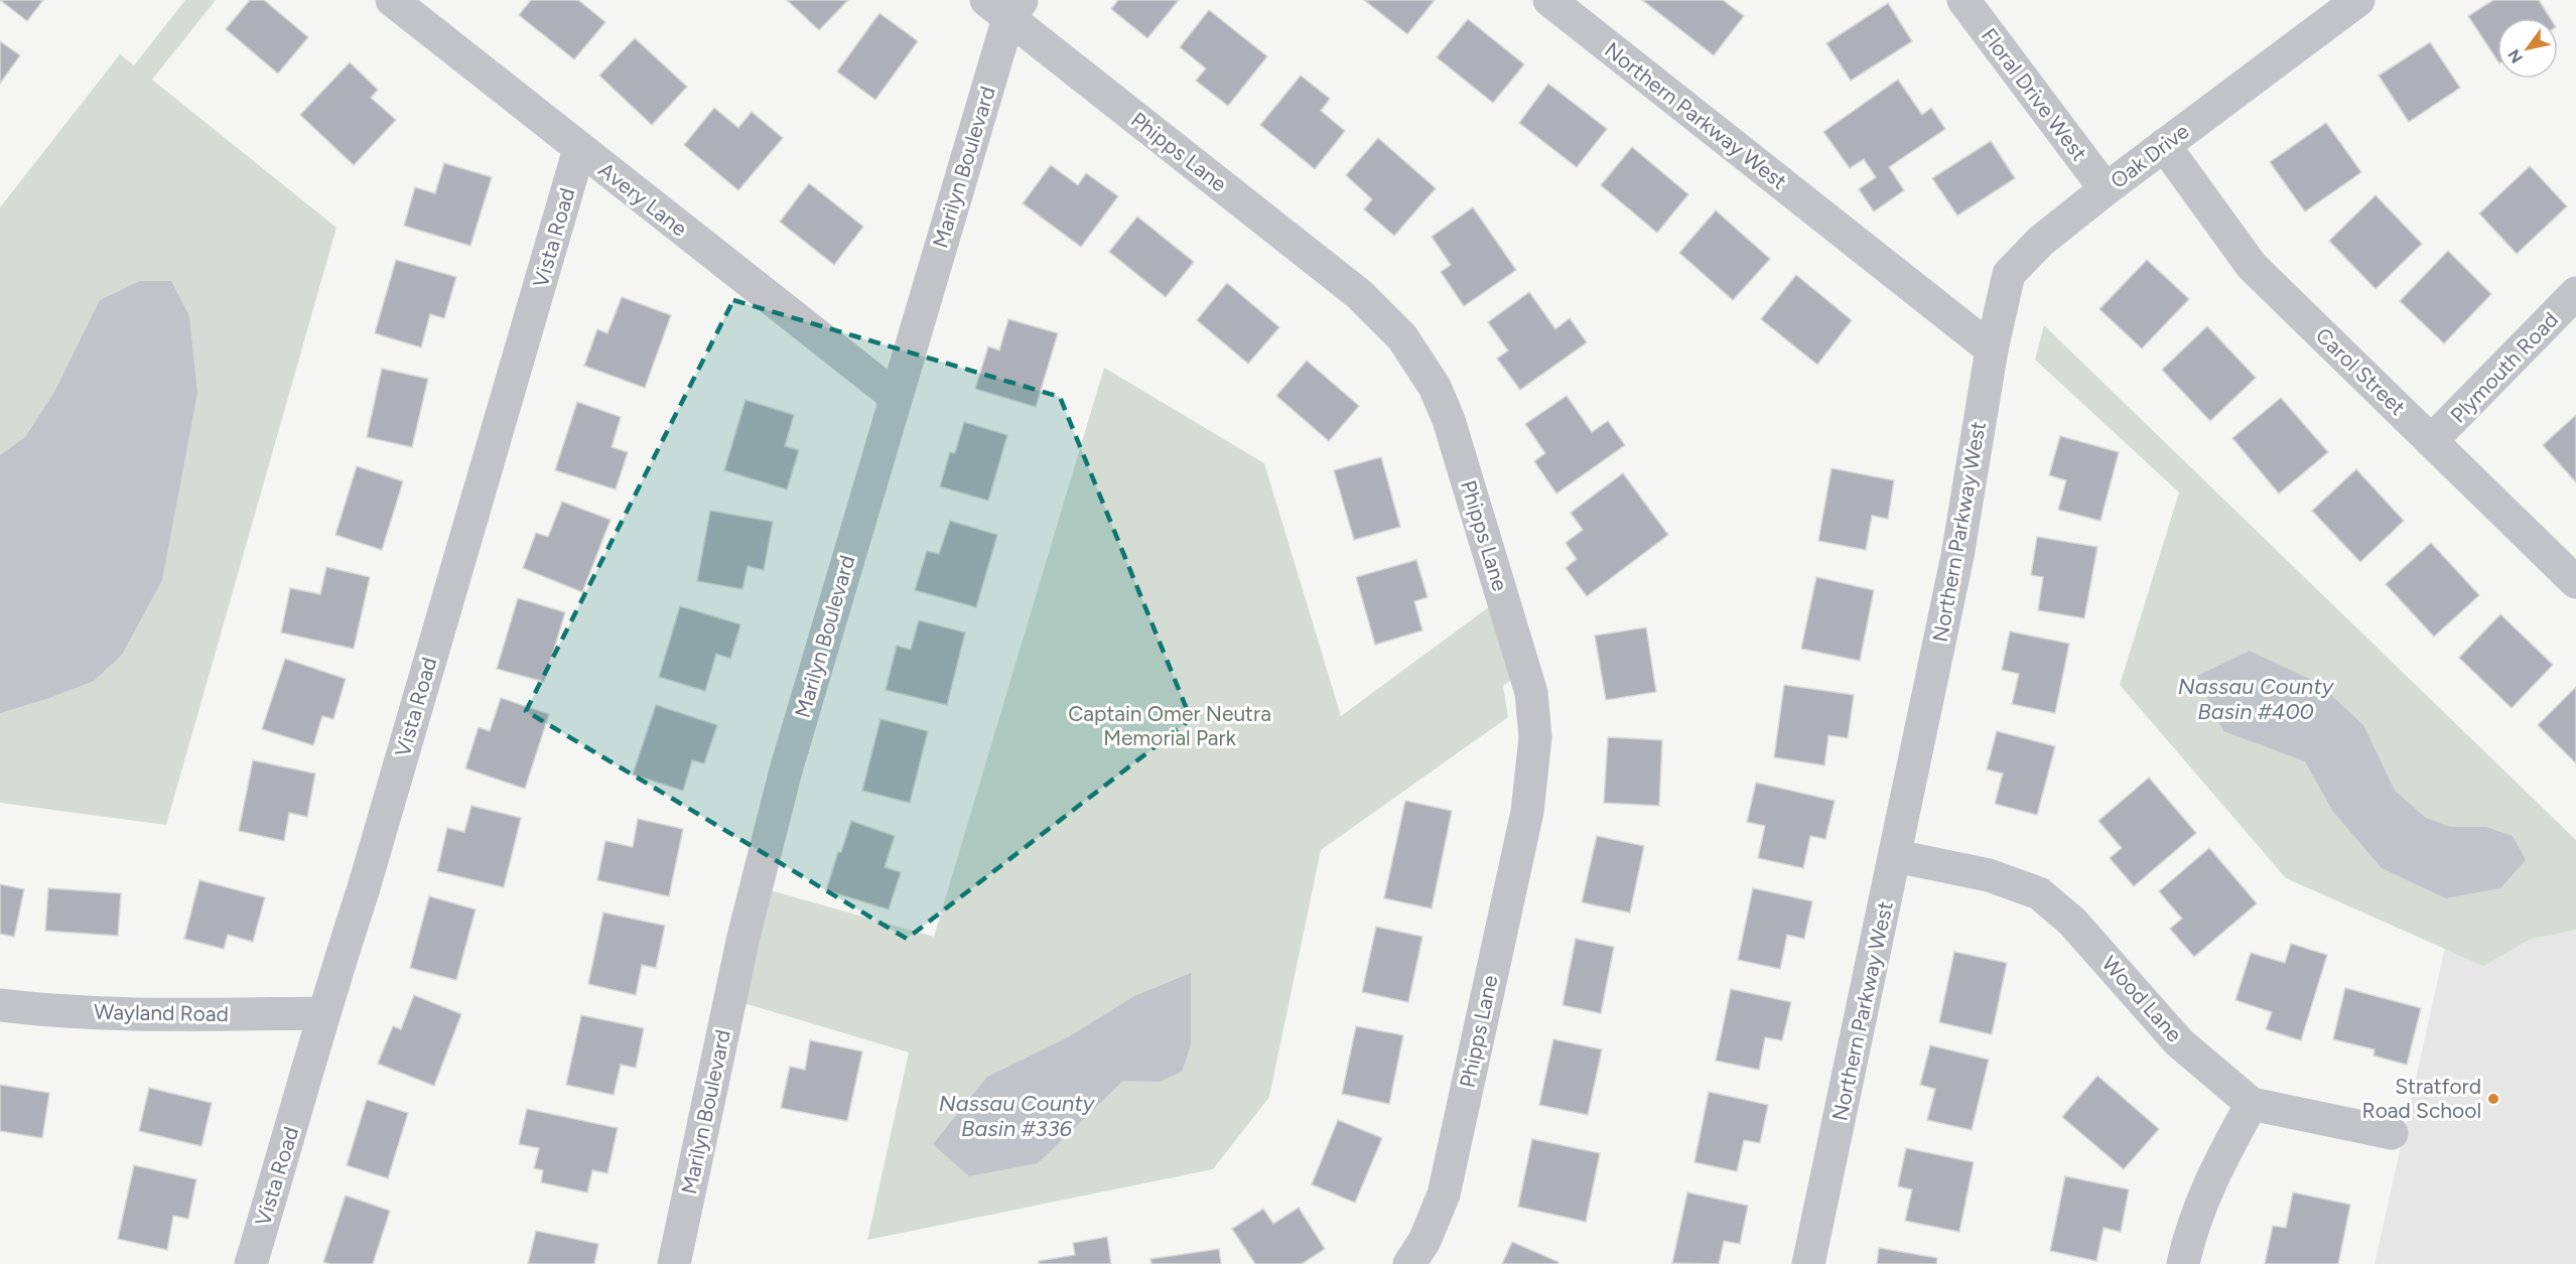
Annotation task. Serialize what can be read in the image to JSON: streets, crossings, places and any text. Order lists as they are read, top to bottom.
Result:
{
  "streets": {
    "street": [
      "Floral Drive West",
      "Northern Parkway West",
      "Phipps Lane",
      "Oak Drive",
      "Marilyn Boulevard",
      "Avery Lane",
      "Vista Road",
      "Plymouth Road",
      "Carol Street",
      "Wood Lane",
      "Wayland Road"
    ]
  },
  "crossings": [
    ["Floral Drive West", "Oak Drive"],
    ["Northern Parkway West", "Oak Drive"],
    ["Northern Parkway West", "Wood Lane"],
    ["Phipps Lane", "Marilyn Boulevard"],
    ["Oak Drive", "Carol Street"],
    ["Marilyn Boulevard", "Avery Lane"],
    ["Avery Lane", "Vista Road"],
    ["Vista Road", "Wayland Road"],
    ["Plymouth Road", "Carol Street"]
  ],
  "water": ["Nassau County Basin #400", "Nassau County Basin #336"],
  "parks": ["Captain Omer Neutra Memorial Park"],
  "places": ["Stratford Road School"],
  "north": "bottom left"
}
